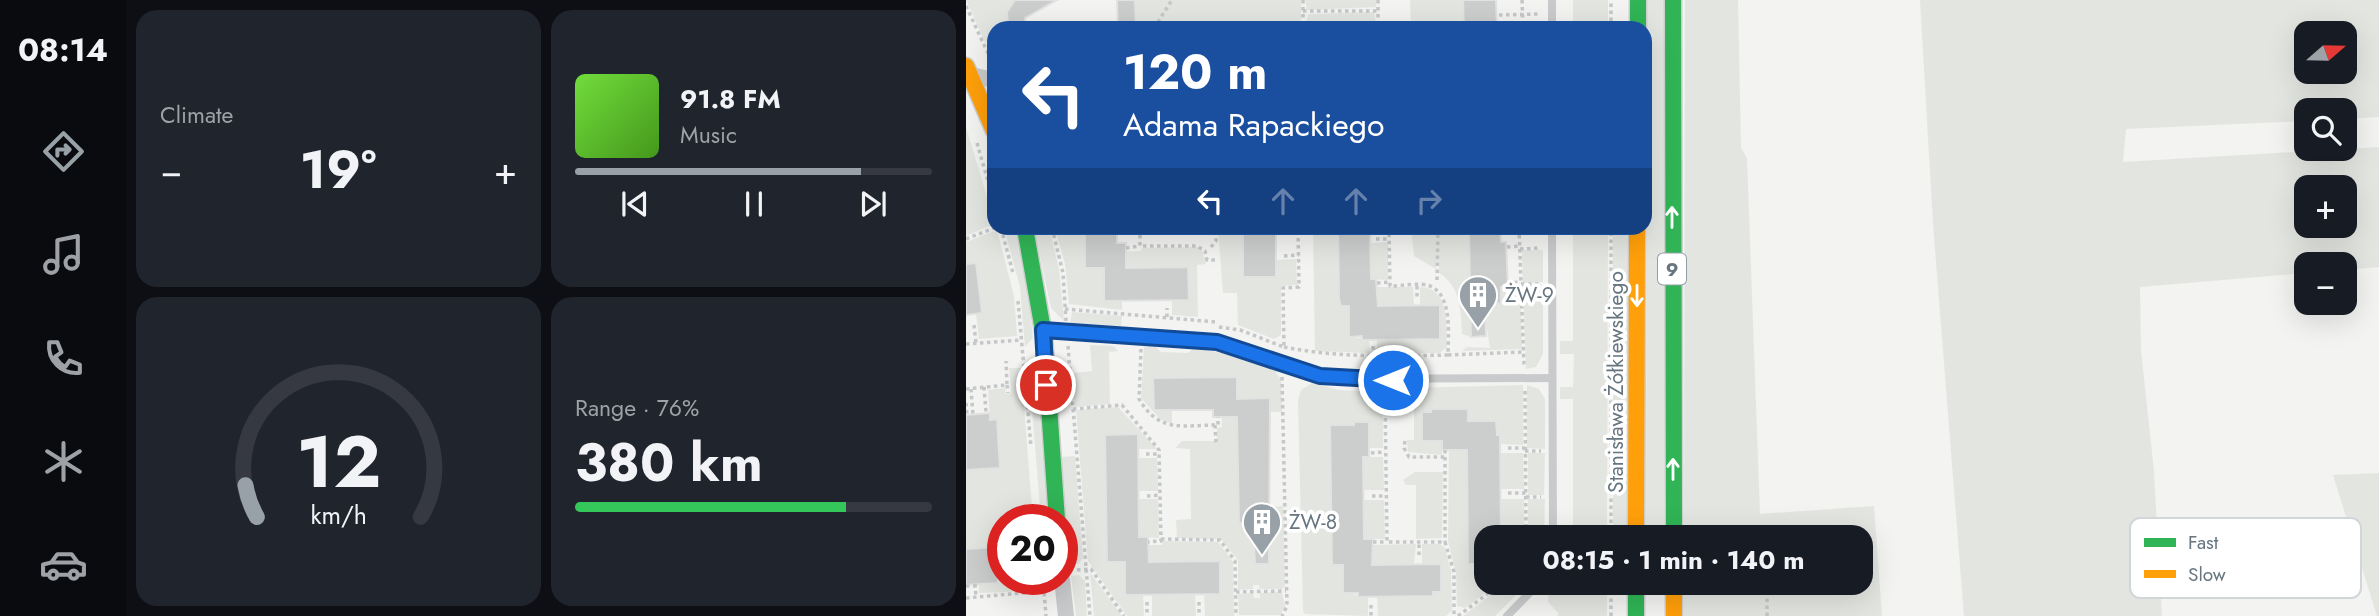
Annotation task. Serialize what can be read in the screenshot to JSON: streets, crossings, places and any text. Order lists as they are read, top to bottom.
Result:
{
  "streets": {
    "main road": ["9", "Stanisława Żółkiewskiego"]
  },
  "places": {
    "building": ["ŻW-9", "ŻW-8"]
  },
  "legend": ["Fast", "Slow"],
  "north": "right",
  "page": {
    "tabs": "08:14",
    "tile": [
      "Climate",
      ["Range · 76%", "380 km"]
    ],
    "map_buttons": ["+", "−"],
    "turn": ["120 m", "Adama Rapackiego"],
    "song": ["91.8 FM", "Music"],
    "heat": ["−", "19°", "+"],
    "limit": "20",
    "trip": "08:15 · 1 min · 140 m",
    "gauge": ["12", "km/h"]
  }
}
